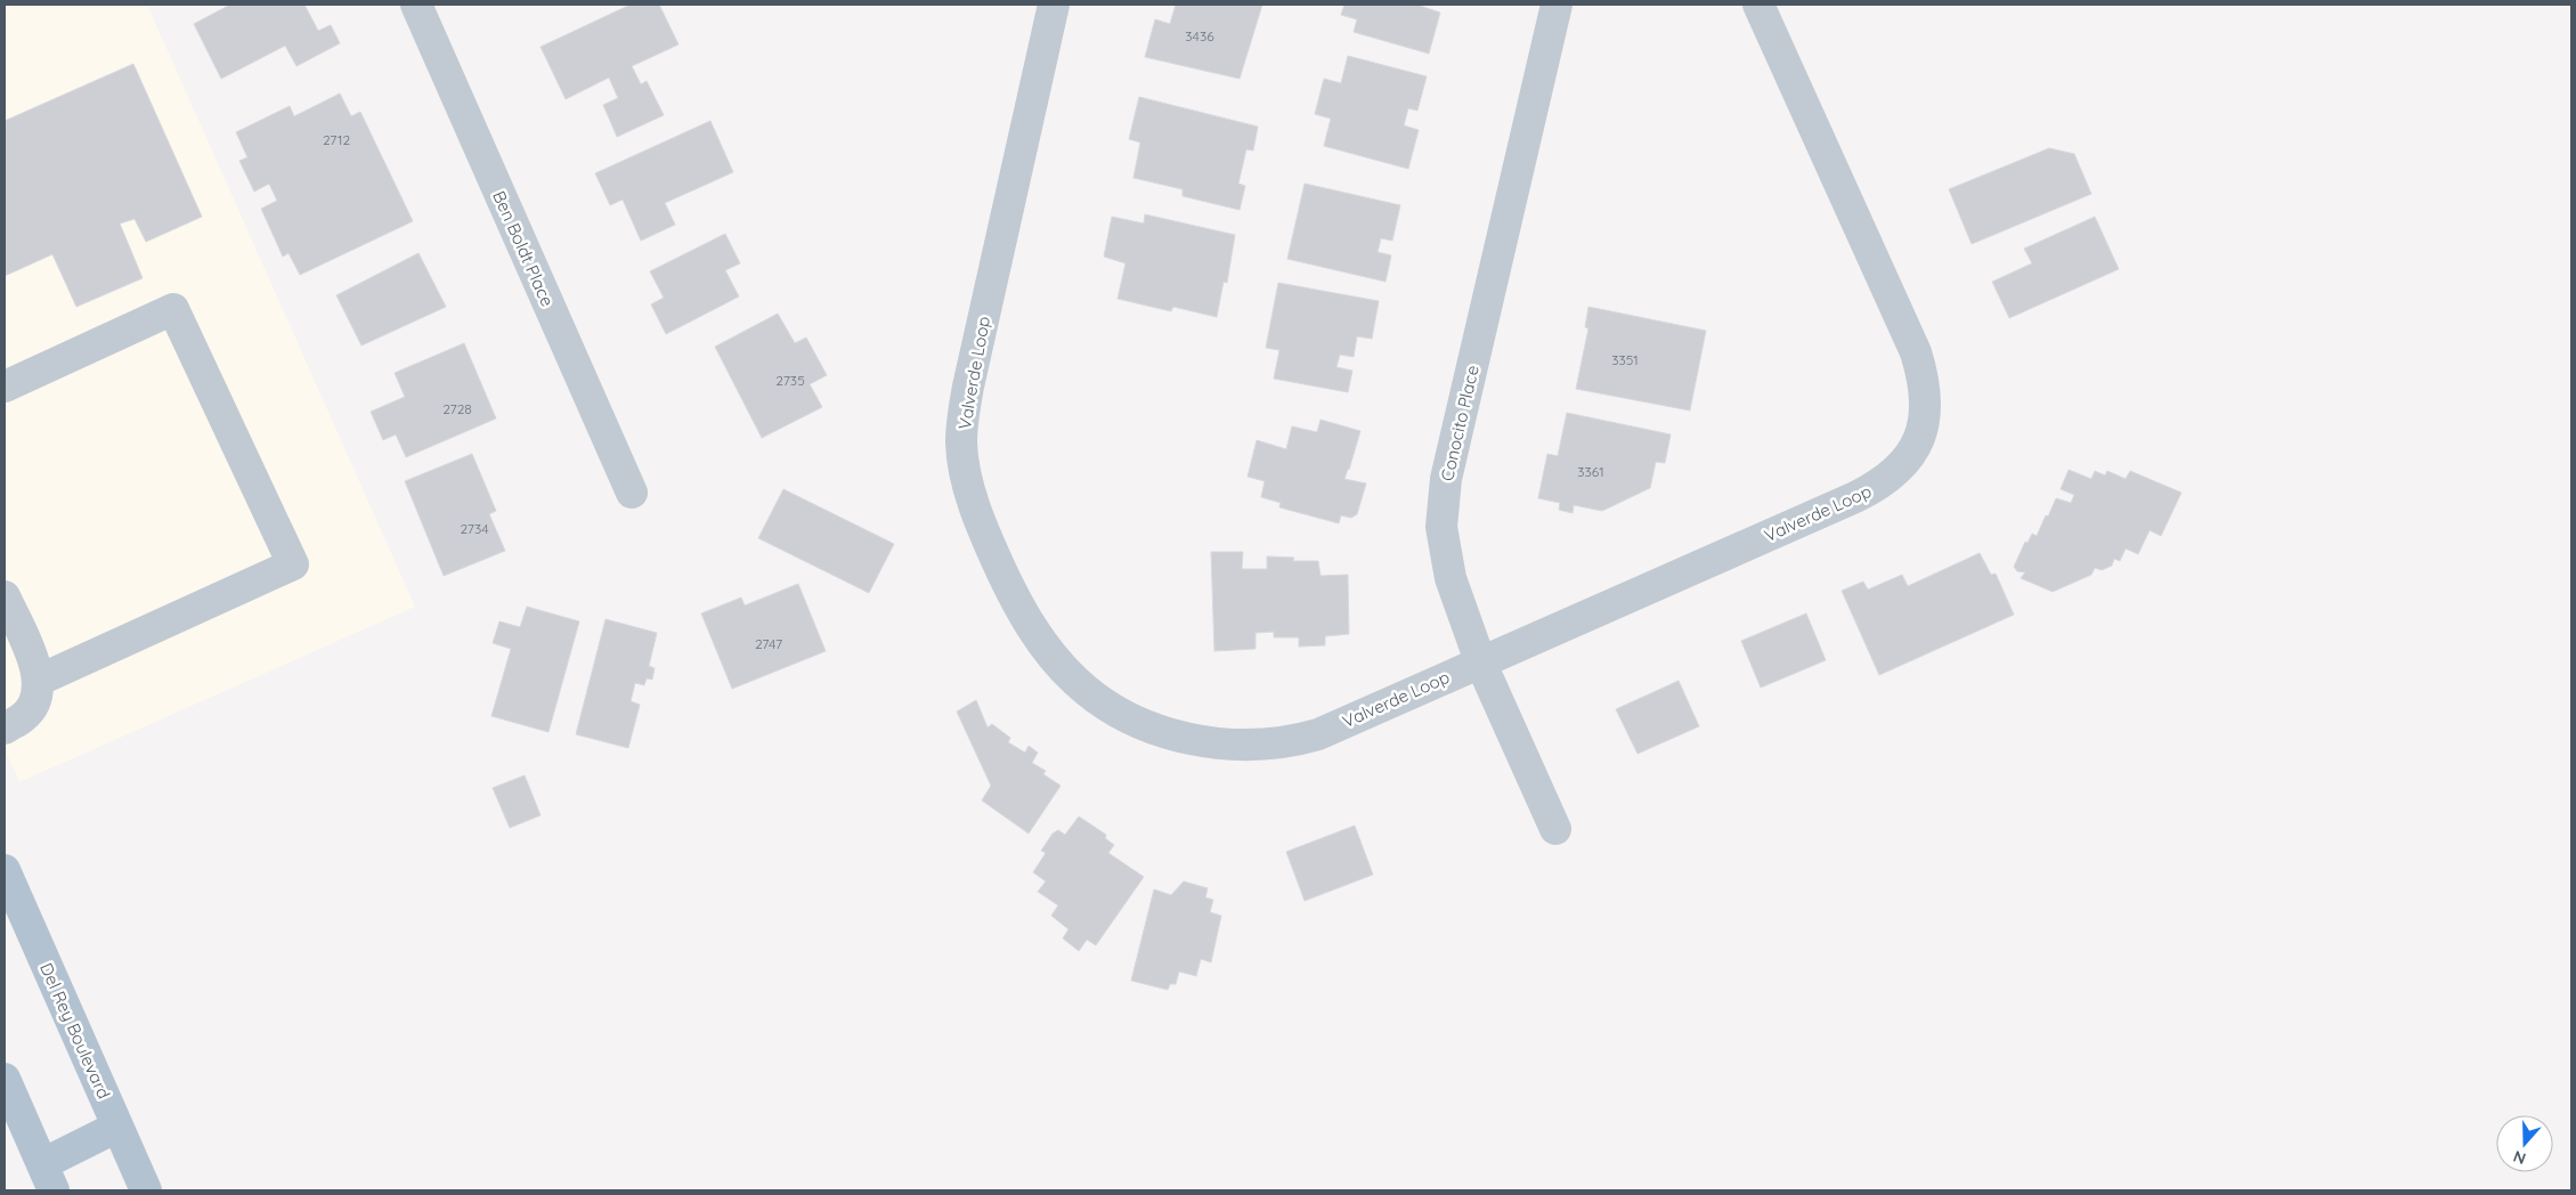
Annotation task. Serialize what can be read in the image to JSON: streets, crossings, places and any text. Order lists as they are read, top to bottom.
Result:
{
  "streets": {
    "main road": ["Del Rey Boulevard"],
    "street": ["Ben Boldt Place", "Valverde Loop", "Conocito Place"]
  },
  "crossings": [
    ["Valverde Loop", "Conocito Place"]
  ],
  "house_numbers": [
    "3436",
    "2712",
    "3351",
    "2735",
    "2728",
    "3361",
    "2734",
    "2747"
  ],
  "north": "bottom"
}
